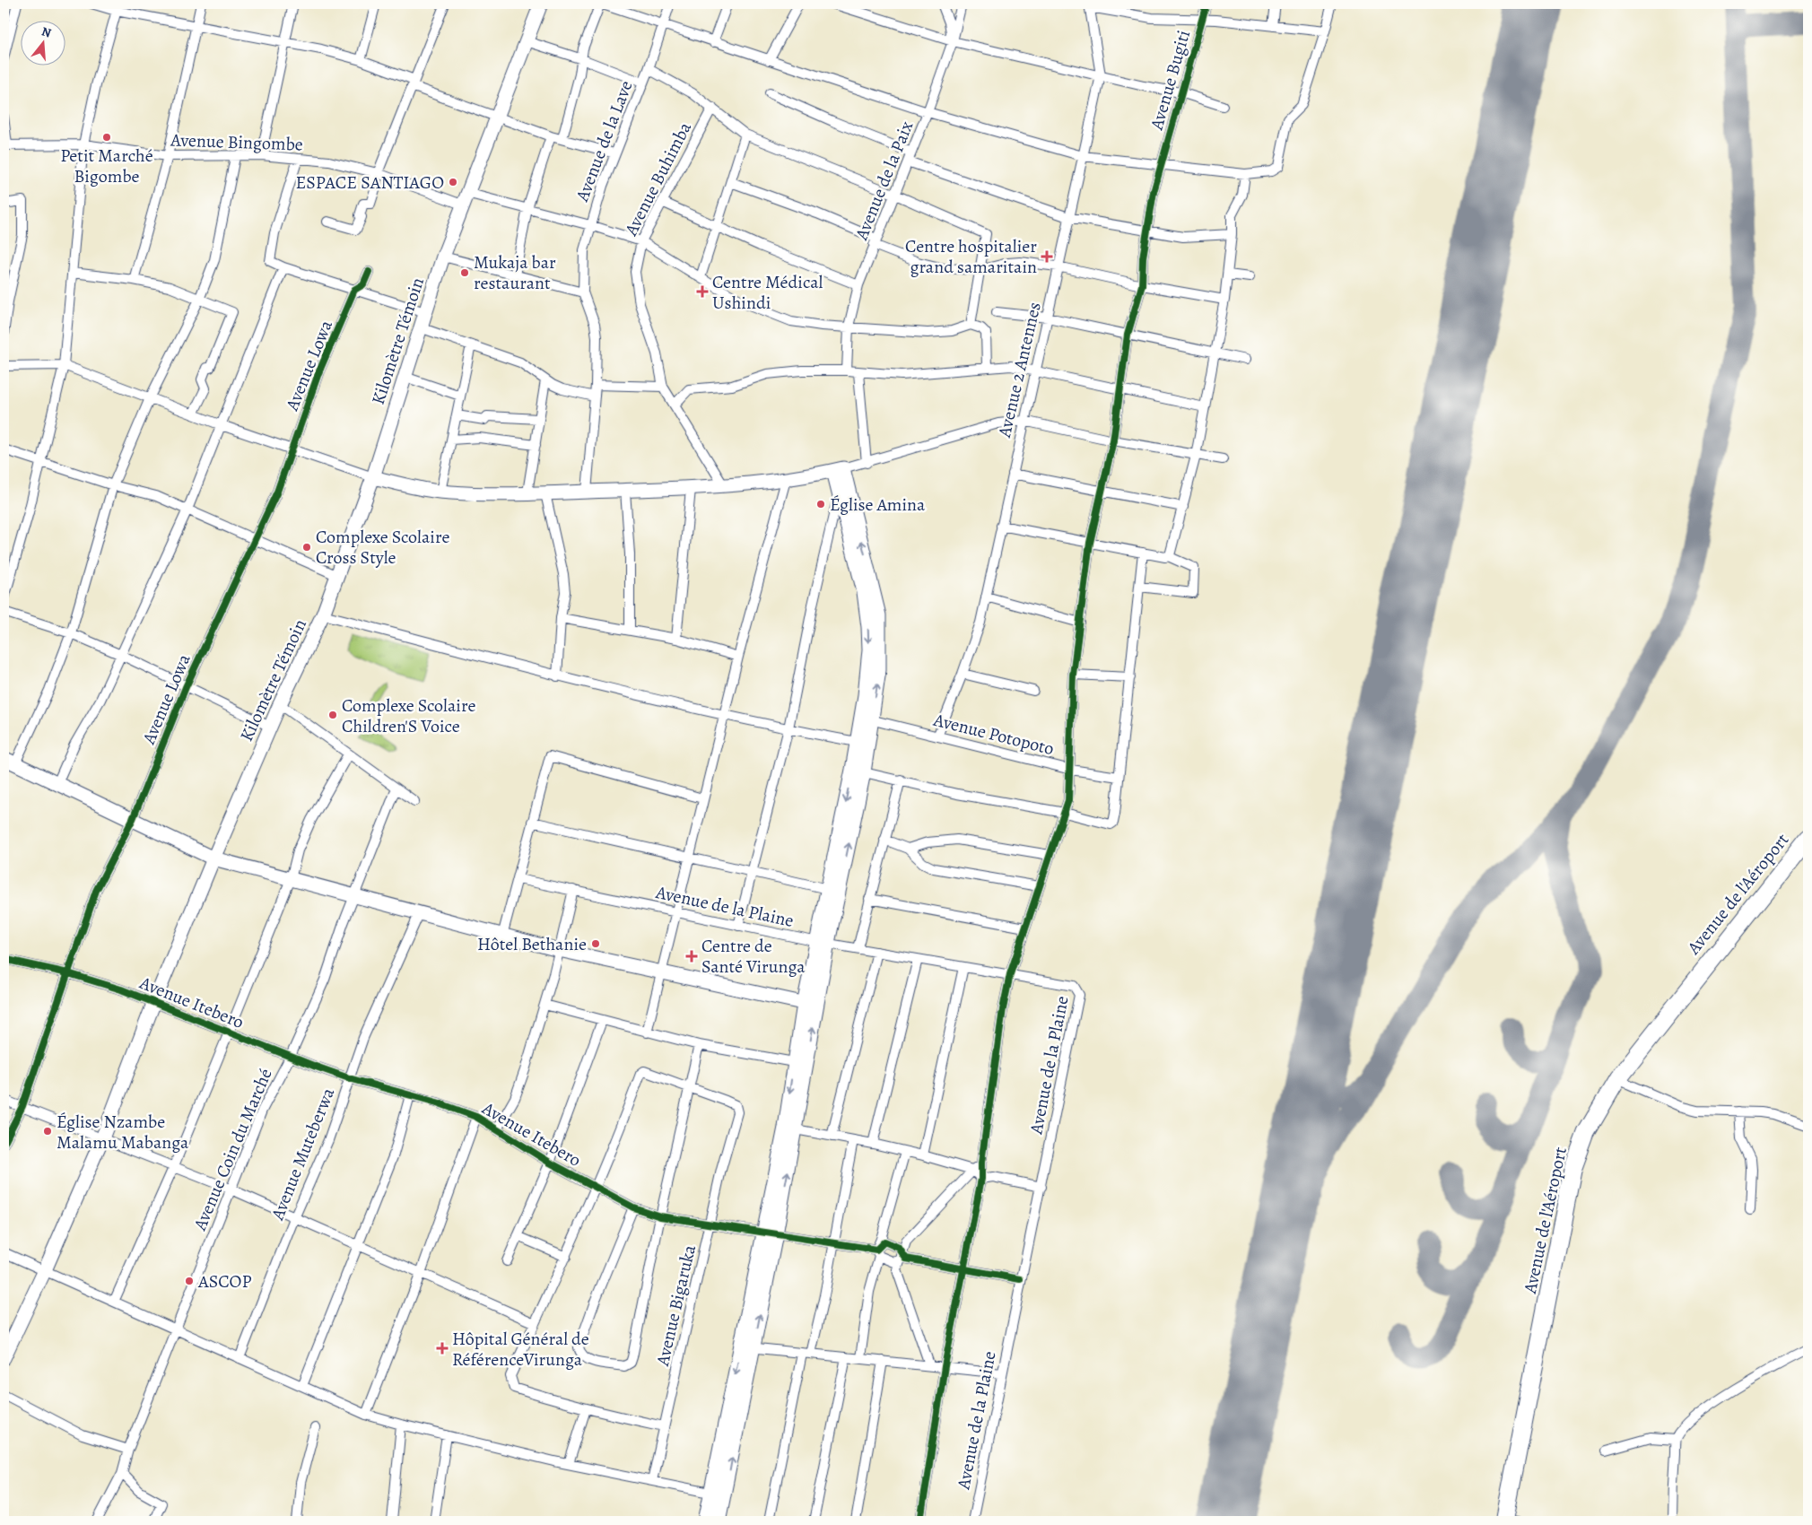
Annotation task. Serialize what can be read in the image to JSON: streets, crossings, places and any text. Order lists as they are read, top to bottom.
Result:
{
  "streets": {
    "highway": ["Avenue de l'Aéroport"],
    "main road": ["Kilomètre Témoin"],
    "street": [
      "Avenue Bugiti",
      "Avenue de la Lave",
      "Avenue Bingombe",
      "Avenue Buhimba",
      "Avenue de la Paix",
      "Avenue Lowa",
      "Avenue 2 Antennes",
      "Avenue Potopoto",
      "Avenue de la Plaine",
      "Avenue Itebero",
      "Avenue Coin du Marché",
      "Avenue Muteberwa",
      "Avenue Bigaruka"
    ]
  },
  "crossings": [
    ["Avenue Bugiti", "Avenue Potopoto"],
    ["Avenue Bugiti", "Avenue de la Plaine"],
    ["Avenue Bugiti", "Avenue Itebero"],
    ["Avenue de la Lave", "Avenue Bingombe"],
    ["Avenue Bingombe", "Avenue Buhimba"],
    ["Avenue Bingombe", "Avenue de la Paix"],
    ["Avenue Bingombe", "Kilomètre Témoin"],
    ["Kilomètre Témoin", "Avenue Itebero"],
    ["Avenue Lowa", "Avenue Itebero"],
    ["Avenue 2 Antennes", "Avenue Potopoto"],
    ["Avenue de la Plaine", "Avenue Itebero"],
    ["Avenue Itebero", "Avenue Coin du Marché"],
    ["Avenue Itebero", "Avenue Muteberwa"],
    ["Avenue Itebero", "Avenue Bigaruka"]
  ],
  "places": {
    "other": [
      "Petit Marché Bigombe",
      "ESPACE SANTIAGO",
      "Mukaja bar restaurant",
      "Église Amina",
      "Complexe Scolaire Cross Style",
      "Complexe Scolaire Children'S Voice",
      "Hôtel Bethanie",
      "Église Nzambe Malamu Mabanga",
      "ASCOP"
    ],
    "health": [
      "Centre hospitalier grand samaritain",
      "Centre Médical Ushindi",
      "Centre de Santé Virunga",
      "Hôpital Général de RéférenceVirunga"
    ]
  },
  "north": "top"
}
